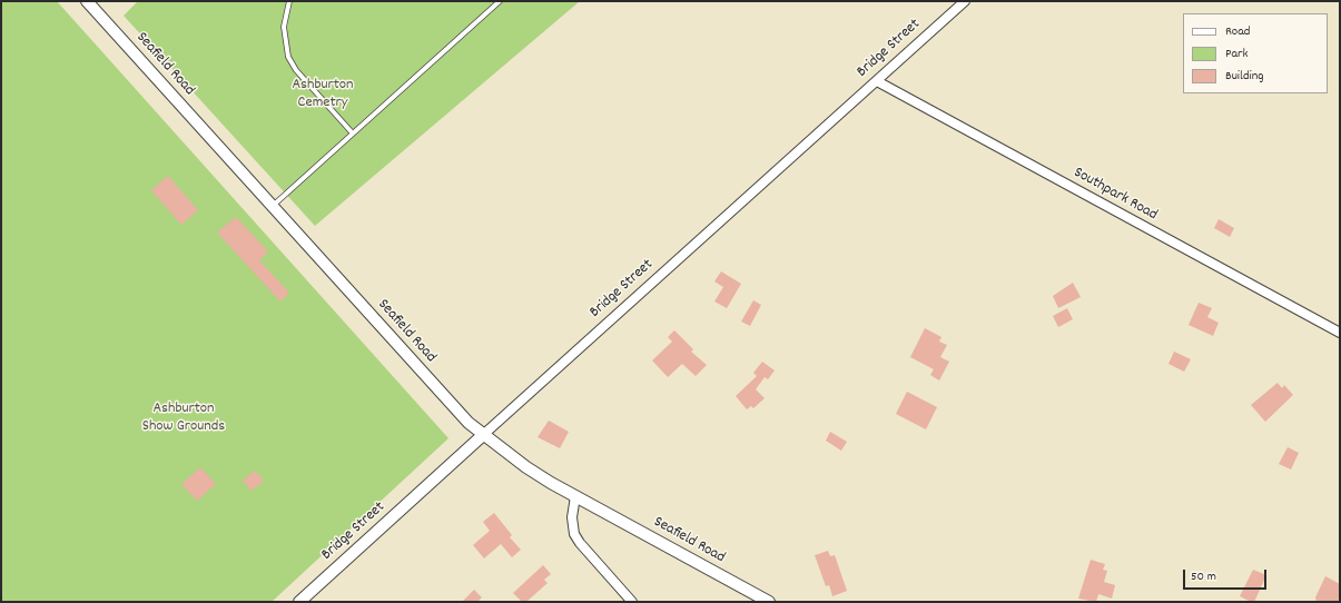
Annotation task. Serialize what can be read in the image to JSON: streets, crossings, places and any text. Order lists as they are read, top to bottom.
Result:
{
  "streets": {
    "street": ["Bridge Street", "Seafield Road", "Southpark Road"]
  },
  "crossings": [
    ["Bridge Street", "Seafield Road"],
    ["Bridge Street", "Southpark Road"]
  ],
  "parks": ["Ashburton Cemetry", "Ashburton Show Grounds"],
  "legend": ["Road", "Park", "Building"],
  "scale_bar": "50 m"
}
